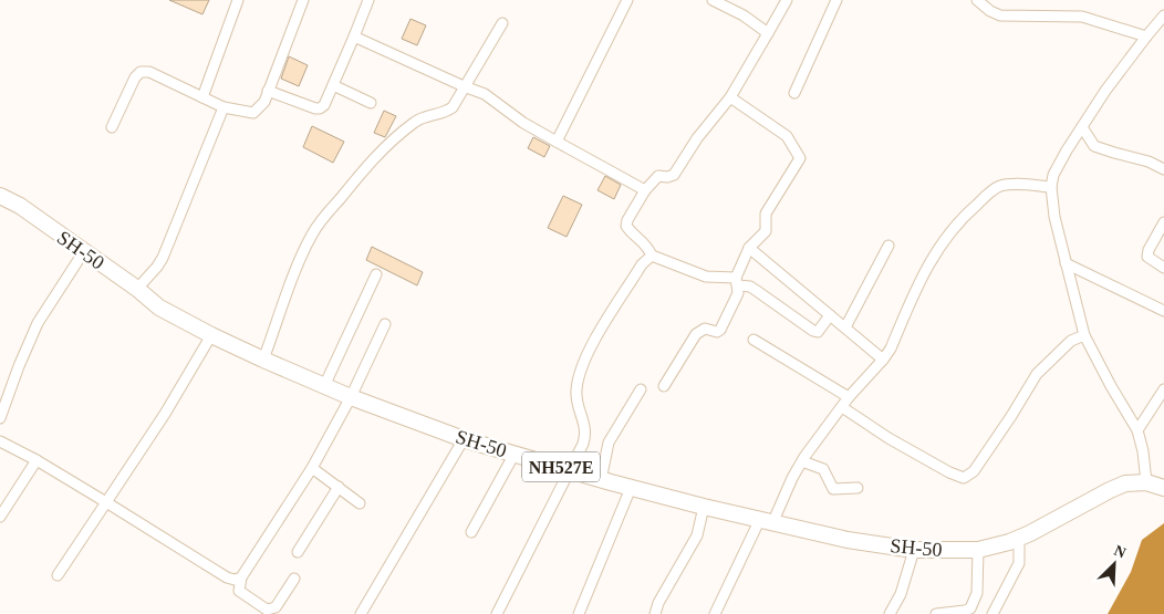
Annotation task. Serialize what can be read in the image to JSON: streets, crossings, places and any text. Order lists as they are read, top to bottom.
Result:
{
  "streets": {
    "highway": ["SH-50", "NH527E"]
  },
  "north": "top right"
}
